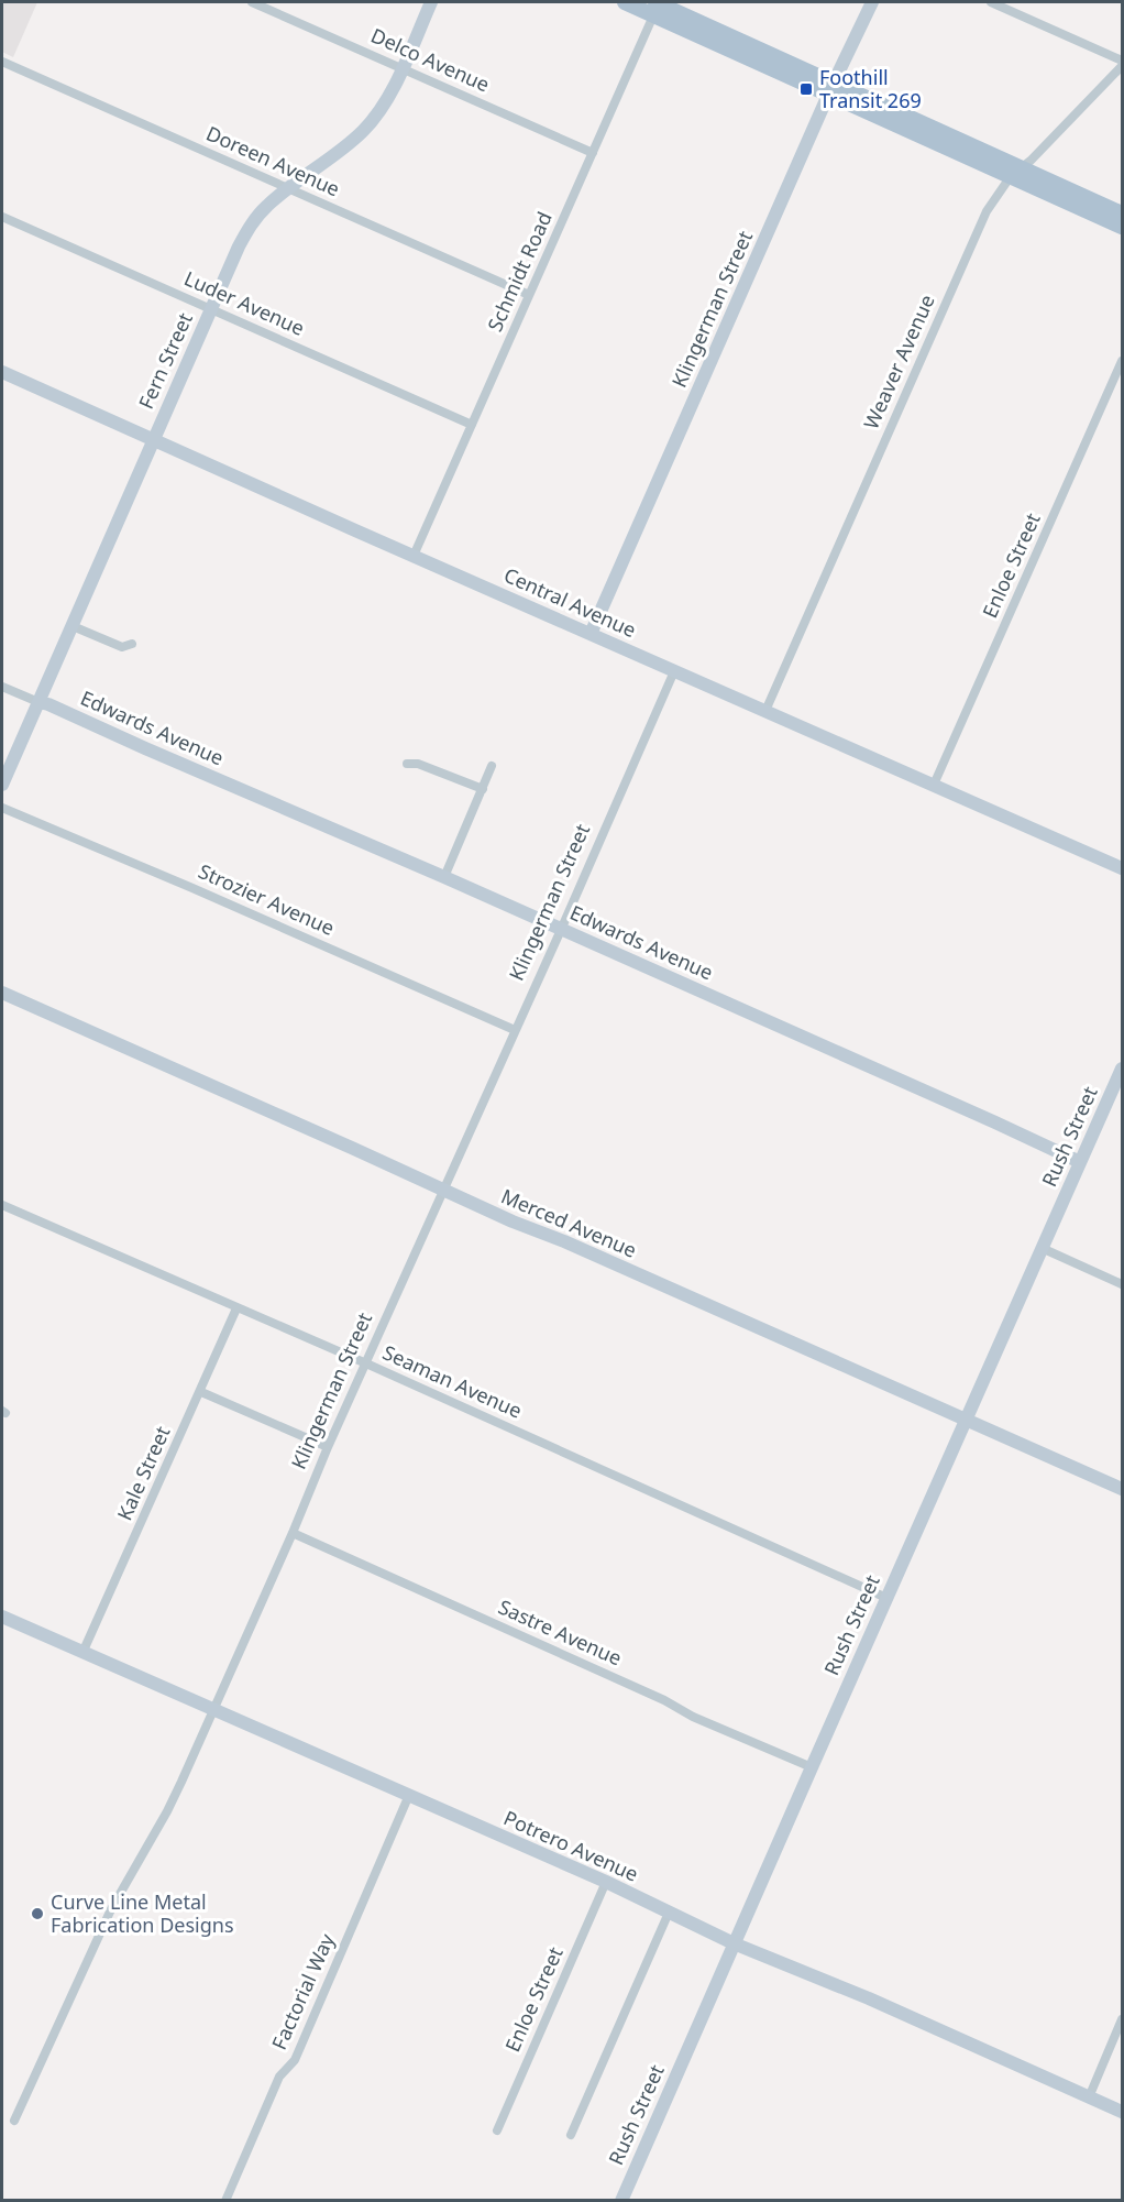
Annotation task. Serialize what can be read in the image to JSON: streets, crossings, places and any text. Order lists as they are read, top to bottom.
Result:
{
  "streets": {
    "street": [
      "Delco Avenue",
      "Doreen Avenue",
      "Schmidt Road",
      "Luder Avenue",
      "Klingerman Street",
      "Fern Street",
      "Weaver Avenue",
      "Enloe Street",
      "Central Avenue",
      "Edwards Avenue",
      "Strozier Avenue",
      "Rush Street",
      "Merced Avenue",
      "Seaman Avenue",
      "Kale Street",
      "Sastre Avenue",
      "Potrero Avenue",
      "Factorial Way"
    ]
  },
  "crossings": [
    ["Delco Avenue", "Schmidt Road"],
    ["Delco Avenue", "Fern Street"],
    ["Doreen Avenue", "Schmidt Road"],
    ["Doreen Avenue", "Fern Street"],
    ["Schmidt Road", "Luder Avenue"],
    ["Schmidt Road", "Central Avenue"],
    ["Luder Avenue", "Fern Street"],
    ["Klingerman Street", "Central Avenue"],
    ["Klingerman Street", "Edwards Avenue"],
    ["Klingerman Street", "Strozier Avenue"],
    ["Klingerman Street", "Merced Avenue"],
    ["Klingerman Street", "Seaman Avenue"],
    ["Klingerman Street", "Sastre Avenue"],
    ["Klingerman Street", "Potrero Avenue"],
    ["Fern Street", "Central Avenue"],
    ["Fern Street", "Edwards Avenue"],
    ["Weaver Avenue", "Central Avenue"],
    ["Enloe Street", "Central Avenue"],
    ["Enloe Street", "Potrero Avenue"],
    ["Edwards Avenue", "Rush Street"],
    ["Rush Street", "Merced Avenue"],
    ["Rush Street", "Seaman Avenue"],
    ["Rush Street", "Sastre Avenue"],
    ["Rush Street", "Potrero Avenue"],
    ["Seaman Avenue", "Kale Street"],
    ["Kale Street", "Potrero Avenue"],
    ["Potrero Avenue", "Factorial Way"]
  ],
  "places": {
    "transit": ["Foothill Transit 269"],
    "other": ["Curve Line Metal Fabrication Designs"]
  }
}
